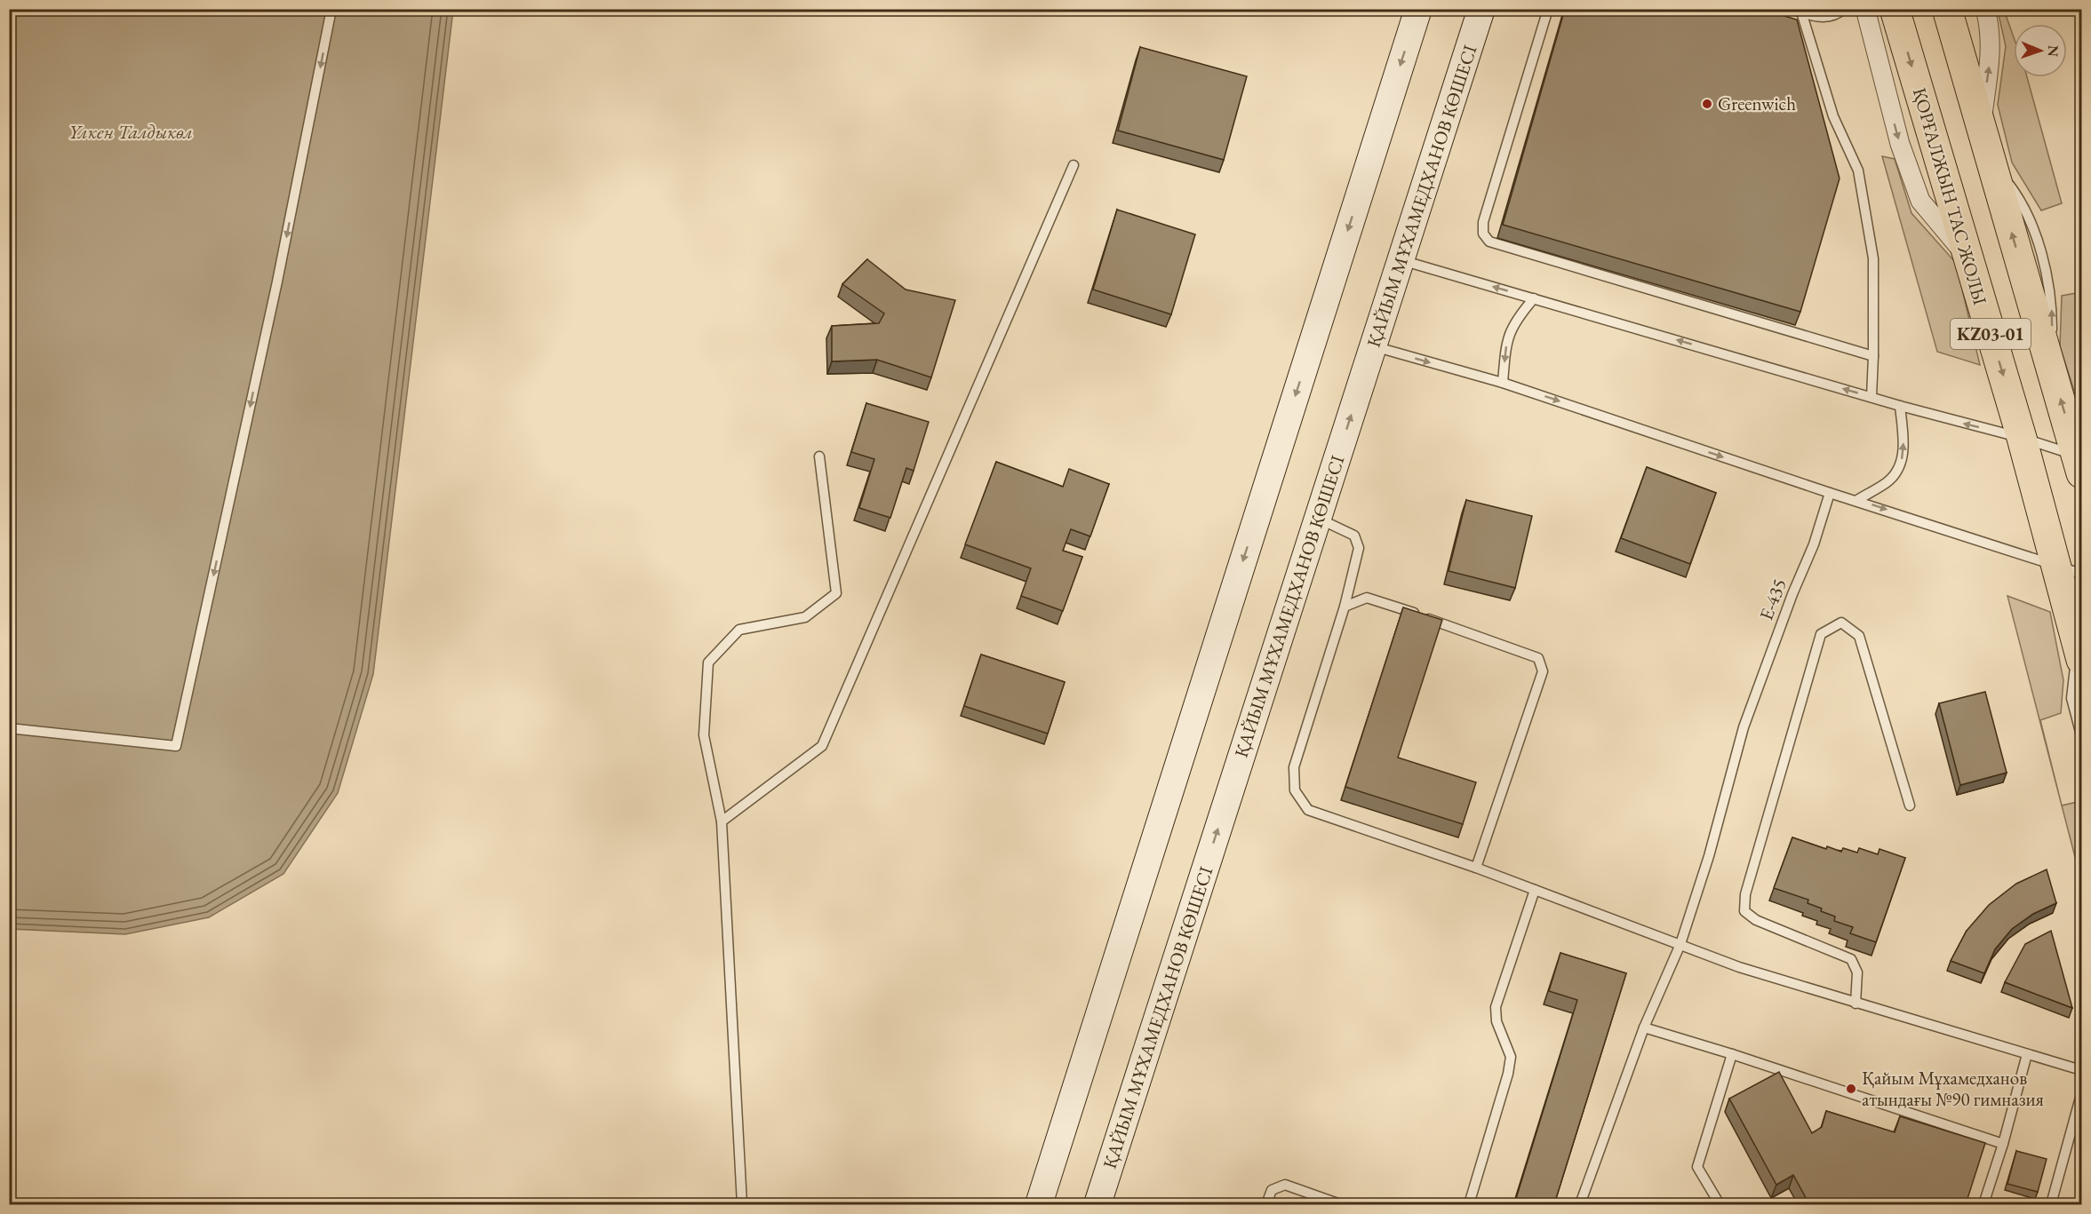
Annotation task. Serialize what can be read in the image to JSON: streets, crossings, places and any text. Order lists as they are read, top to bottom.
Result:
{
  "streets": {
    "main road": ["ҚАЙЫМ МҰХАМЕДХАНОВ КӨШЕСІ", "ҚОРҒАЛЖЫН ТАС ЖОЛЫ", "KZ03-01"],
    "lane": ["Е-435"]
  },
  "water": ["Үлкен Талдыкөл"],
  "places": ["Greenwich", "Қайым Мұхамедханов атындағы №90 гимназия"],
  "north": "right"
}
